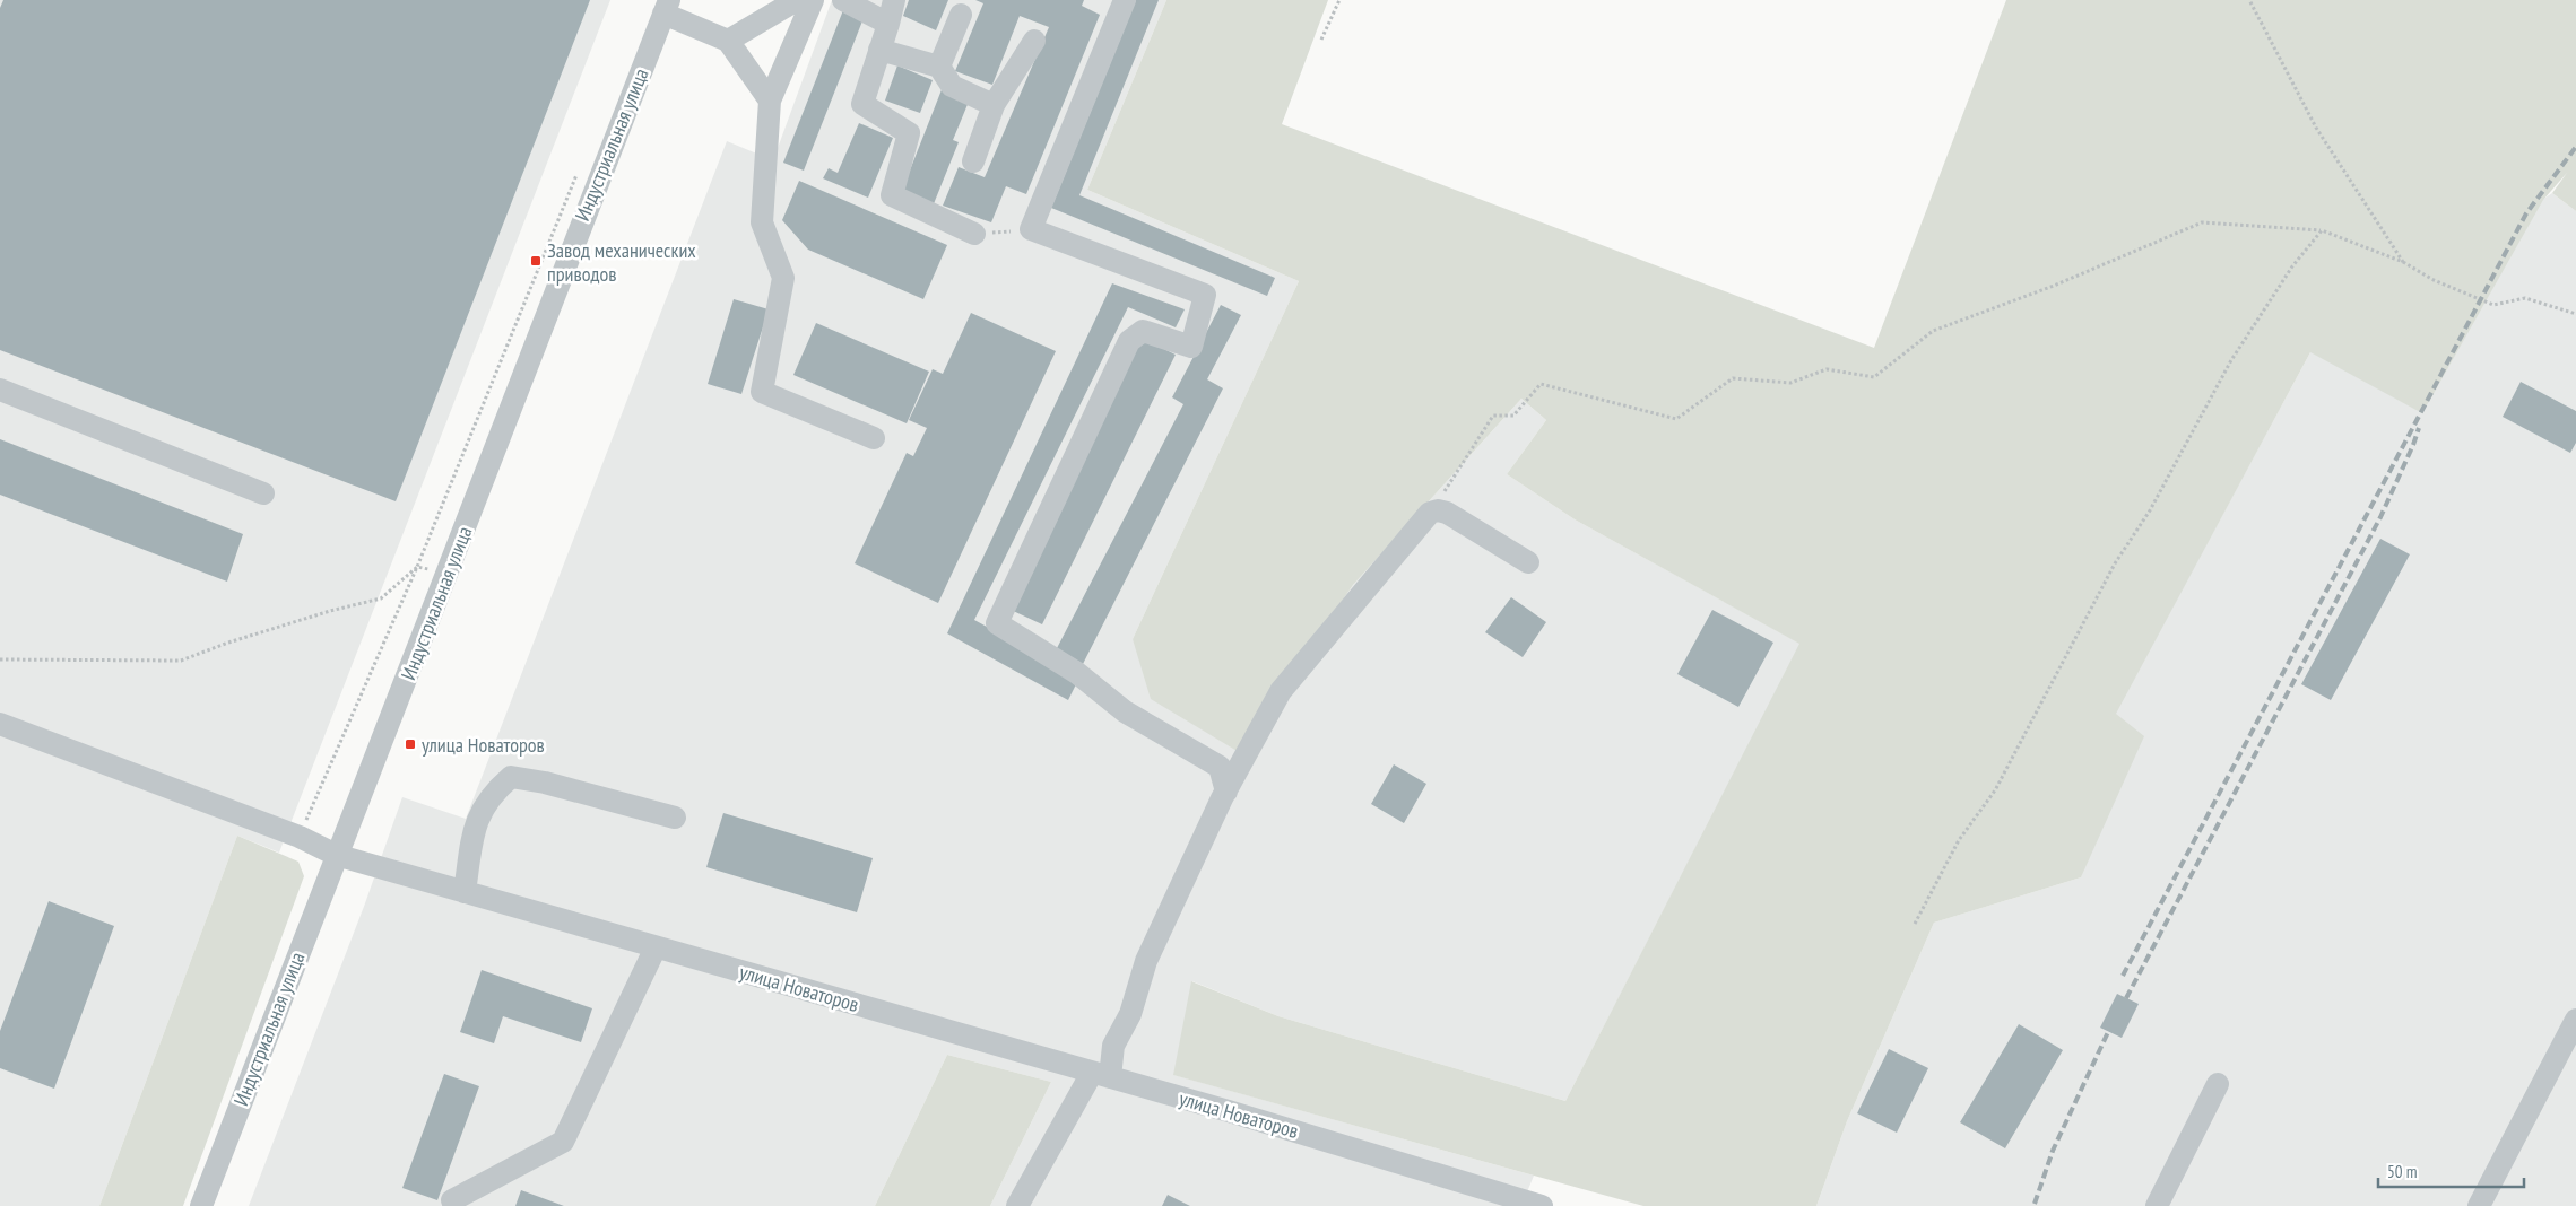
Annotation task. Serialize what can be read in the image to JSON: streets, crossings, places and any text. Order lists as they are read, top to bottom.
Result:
{
  "streets": {
    "street": ["Индустриальная улица", "улица Новаторов"]
  },
  "crossings": [
    ["Индустриальная улица", "улица Новаторов"]
  ],
  "places": {
    "transit": ["Завод механических приводов", "улица Новаторов"]
  },
  "scale_bar": "50 m"
}
